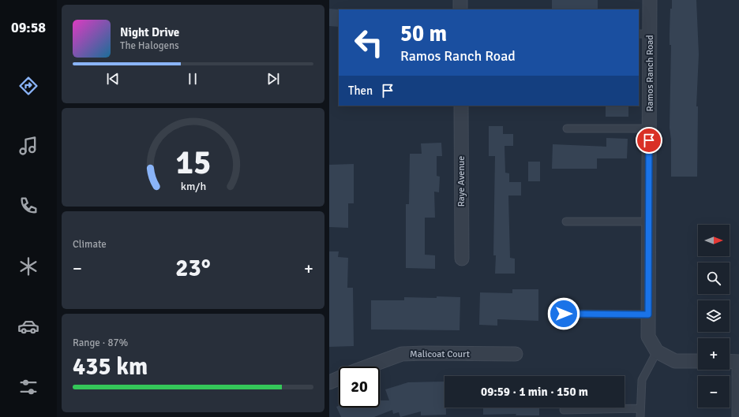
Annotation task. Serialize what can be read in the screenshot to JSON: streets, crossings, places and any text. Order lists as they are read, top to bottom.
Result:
{
  "streets": {
    "street": ["Ramos Ranch Road", "Raye Avenue", "Malicoat Court"]
  },
  "north": "right",
  "page": {
    "tabs": "09:58",
    "turn": ["50 m", "Ramos Ranch Road"],
    "song": ["Night Drive", "The Halogens"],
    "then": "Then",
    "tile": [
      "Climate",
      ["Range · 87%", "435 km"]
    ],
    "map_buttons": ["+", "−"],
    "heat": ["−", "23°", "+"],
    "limit": "20",
    "trip": "09:59 · 1 min · 150 m",
    "gauge": ["15", "km/h"]
  }
}
